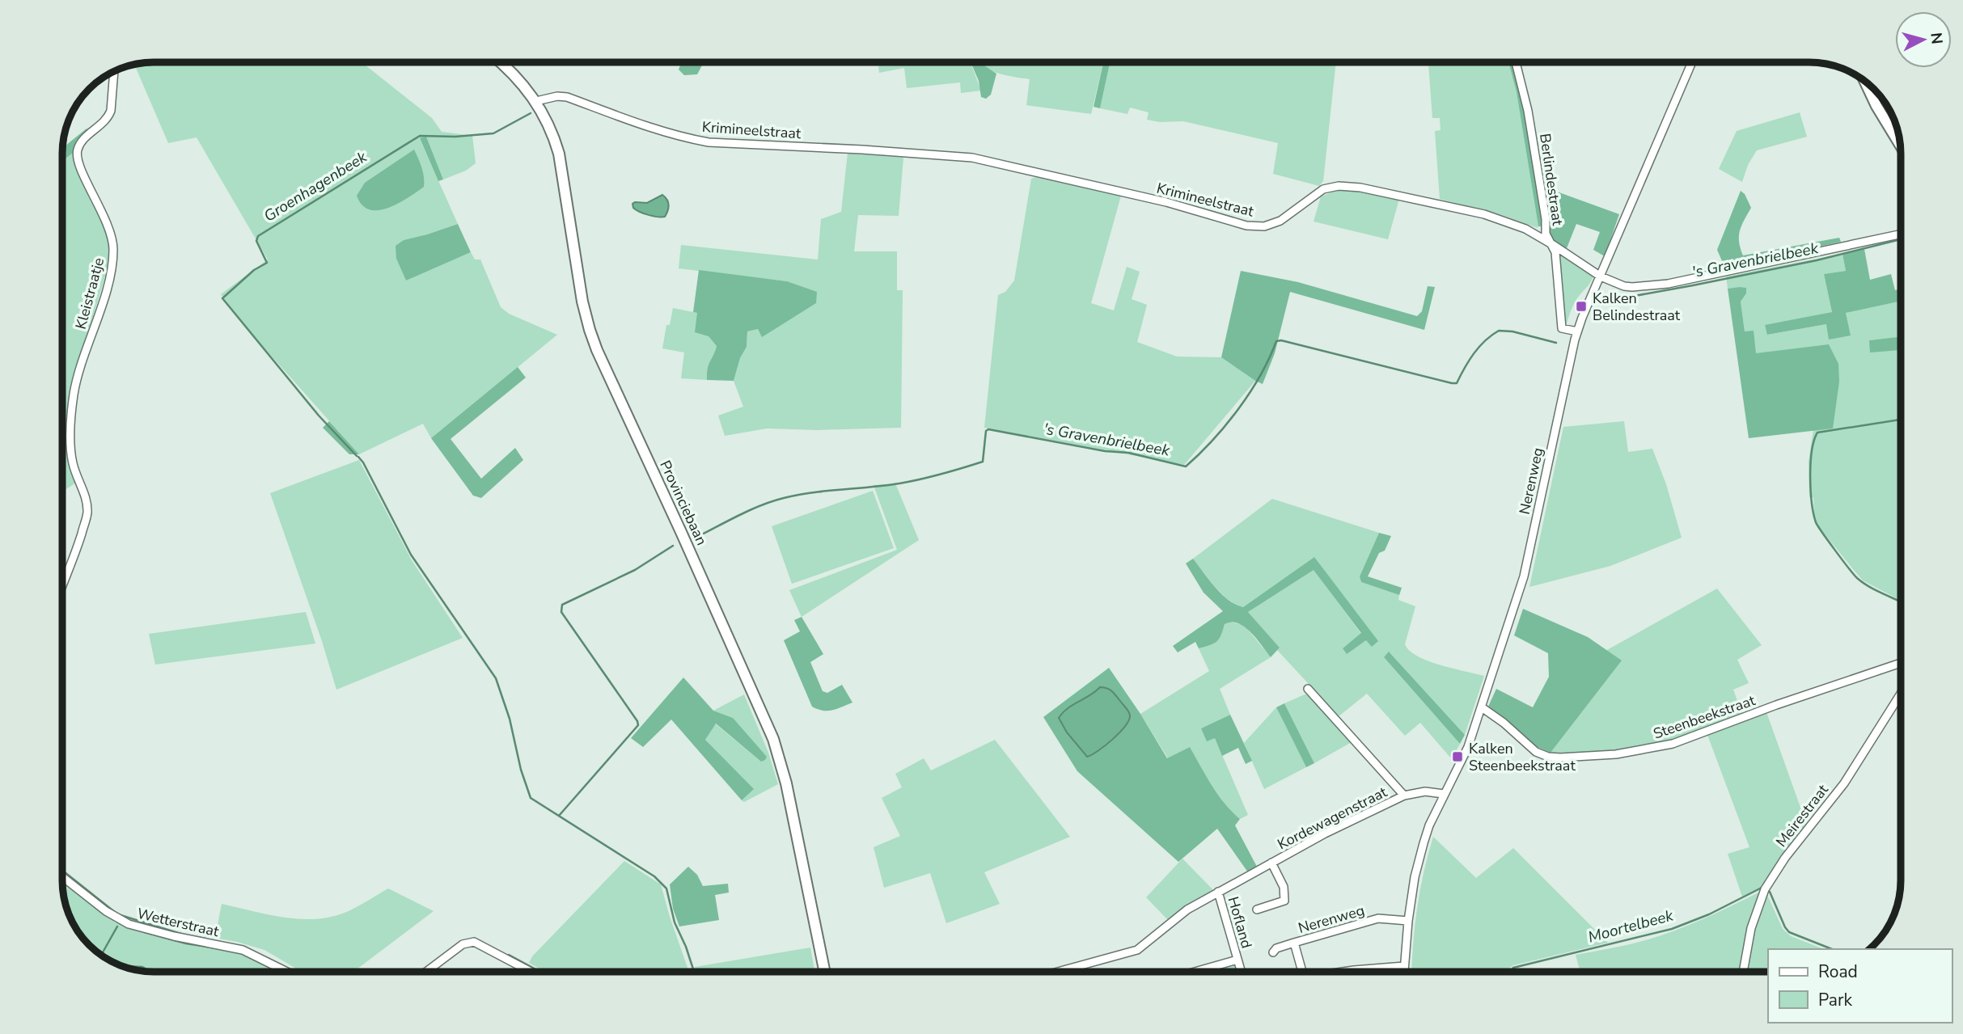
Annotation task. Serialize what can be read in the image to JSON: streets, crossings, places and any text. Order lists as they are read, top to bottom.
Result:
{
  "streets": {
    "main road": ["Provinciebaan"],
    "street": [
      "Krimineelstraat",
      "Berlindestraat",
      "Kleistraatje",
      "Nerenweg",
      "Steenbeekstraat",
      "Meirestraat",
      "Kordewagenstraat",
      "Wetterstraat",
      "Hofland"
    ]
  },
  "crossings": [
    ["Krimineelstraat", "Berlindestraat"],
    ["Krimineelstraat", "Nerenweg"],
    ["Krimineelstraat", "Provinciebaan"],
    ["Berlindestraat", "Nerenweg"],
    ["Nerenweg", "Steenbeekstraat"],
    ["Nerenweg", "Kordewagenstraat"],
    ["Kordewagenstraat", "Hofland"]
  ],
  "water": ["Groenhagenbeek", "'s Gravenbrielbeek", "Moortelbeek"],
  "places": {
    "transit": ["Kalken Belindestraat", "Kalken Steenbeekstraat"]
  },
  "legend": ["Road", "Park"],
  "north": "right"
}
